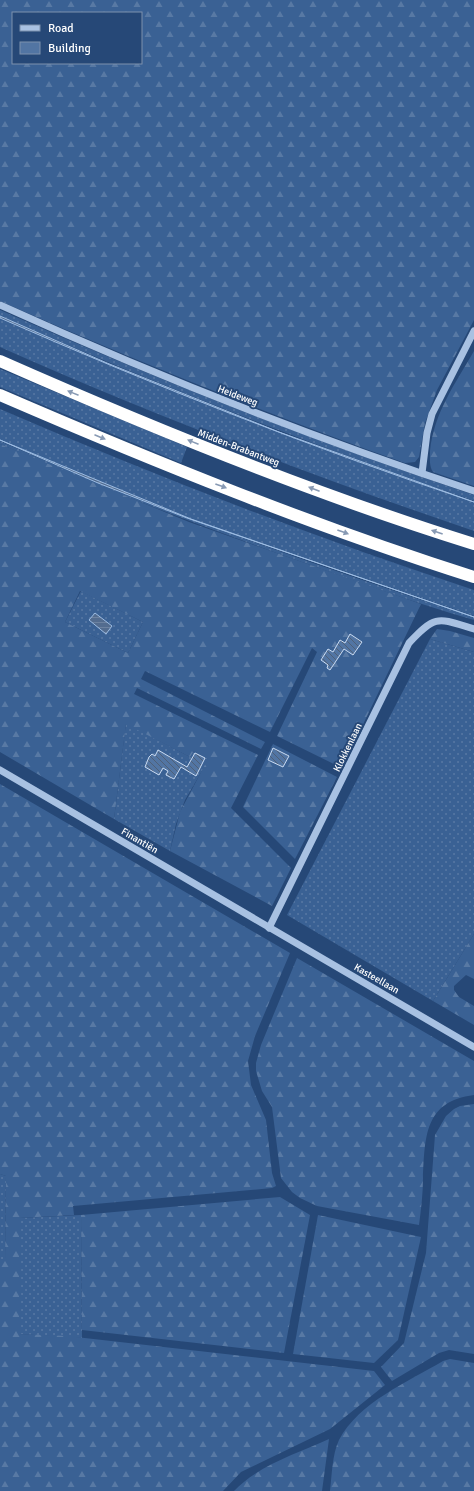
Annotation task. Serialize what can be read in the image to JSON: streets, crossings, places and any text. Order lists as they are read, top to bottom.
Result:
{
  "streets": {
    "highway": ["Midden-Brabantweg"],
    "street": [
      "Heideweg",
      "Klokkenlaan",
      "Finantiën",
      "Kasteellaan"
    ]
  },
  "crossings": [
    ["Klokkenlaan", "Finantiën"],
    ["Klokkenlaan", "Kasteellaan"],
    ["Finantiën", "Kasteellaan"]
  ],
  "legend": ["Road", "Building"]
}
